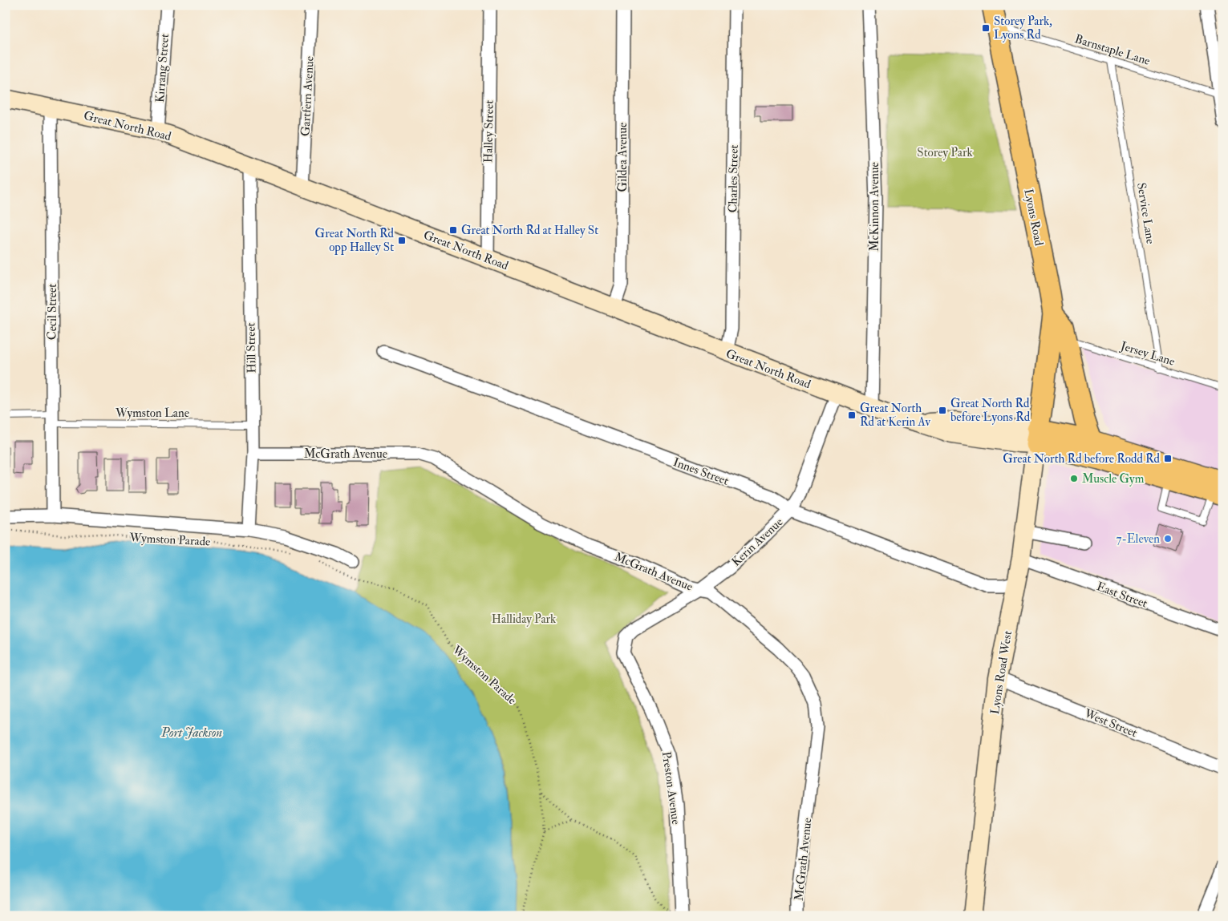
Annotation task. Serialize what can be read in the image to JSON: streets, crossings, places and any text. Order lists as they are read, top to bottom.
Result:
{
  "streets": {
    "main road": ["Great North Road", "Lyons Road", "Lyons Road West"],
    "street": [
      "Kirrang Street",
      "Gartfern Avenue",
      "Halley Street",
      "Gildea Avenue",
      "Charles Street",
      "McKinnon Avenue",
      "Cecil Street",
      "Hill Street",
      "McGrath Avenue",
      "Innes Street",
      "Wymston Parade",
      "Kerin Avenue",
      "East Street",
      "West Street",
      "Preston Avenue"
    ],
    "lane": [
      "Barnstaple Lane",
      "Service Lane",
      "Jersey Lane",
      "Wymston Lane"
    ]
  },
  "crossings": [
    ["Barnstaple Lane", "Service Lane"],
    ["Barnstaple Lane", "Lyons Road"],
    ["Kirrang Street", "Great North Road"],
    ["Gartfern Avenue", "Great North Road"],
    ["Great North Road", "Halley Street"],
    ["Great North Road", "Gildea Avenue"],
    ["Great North Road", "Charles Street"],
    ["Great North Road", "McKinnon Avenue"],
    ["Great North Road", "Lyons Road"],
    ["Great North Road", "Cecil Street"],
    ["Great North Road", "Hill Street"],
    ["Great North Road", "Kerin Avenue"],
    ["Great North Road", "Lyons Road West"],
    ["Service Lane", "Jersey Lane"],
    ["Lyons Road", "Lyons Road West"],
    ["Cecil Street", "Wymston Lane"],
    ["Cecil Street", "Wymston Parade"],
    ["Hill Street", "Wymston Lane"],
    ["Hill Street", "McGrath Avenue"],
    ["Hill Street", "Wymston Parade"],
    ["McGrath Avenue", "Kerin Avenue"],
    ["Innes Street", "Kerin Avenue"],
    ["Innes Street", "Lyons Road West"],
    ["Kerin Avenue", "Preston Avenue"],
    ["East Street", "Lyons Road West"],
    ["Lyons Road West", "West Street"]
  ],
  "water": ["Port Jackson"],
  "parks": ["Storey Park", "Halliday Park"],
  "places": {
    "transit": [
      "Storey Park, Lyons Rd",
      "Great North Rd at Halley St",
      "Great North Rd opp Halley St",
      "Great North Rd before Lyons Rd",
      "Great North Rd at Kerin Av",
      "Great North Rd before Rodd Rd"
    ],
    "other": ["Muscle Gym", "7-Eleven"]
  }
}
